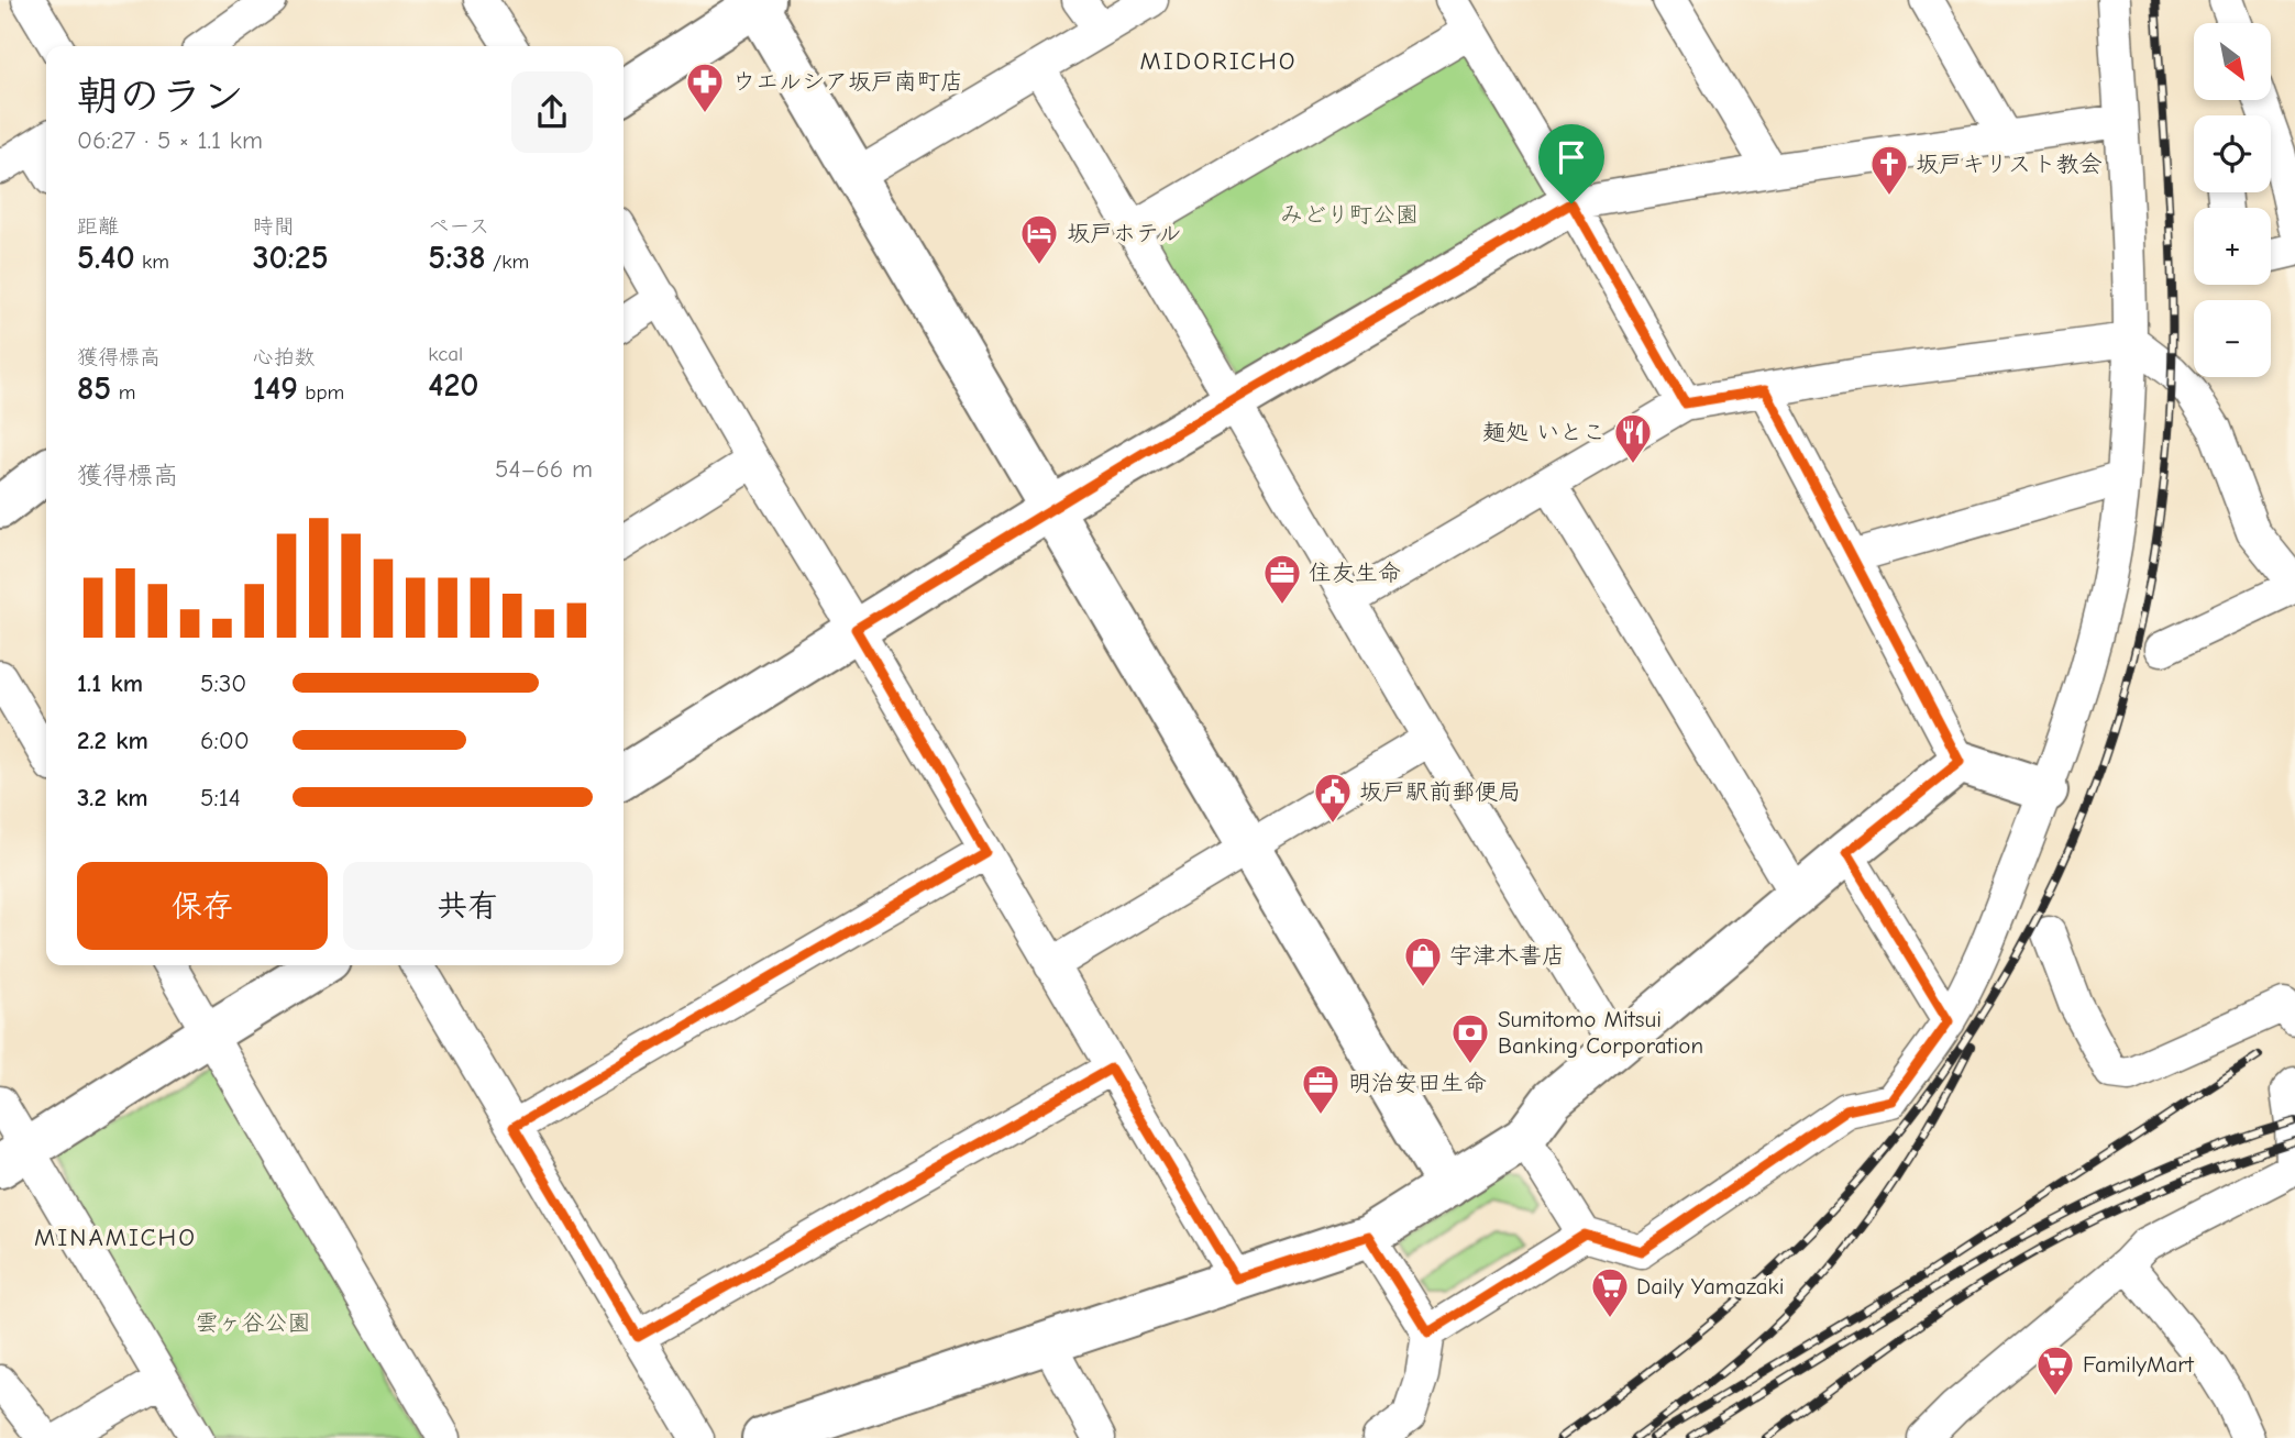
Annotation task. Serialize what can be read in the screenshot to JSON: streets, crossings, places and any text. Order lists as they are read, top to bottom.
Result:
{
  "districts": ["MIDORICHO", "MINAMICHO"],
  "parks": ["みどり町公園", "雲ヶ谷公園"],
  "places": {
    "pharmacy": ["ウエルシア坂戸南町店"],
    "church": ["坂戸キリスト教会"],
    "hotel": ["坂戸ホテル"],
    "restaurant": ["麺処 いとこ"],
    "office": ["住友生命", "明治安田生命"],
    "public building": ["坂戸駅前郵便局"],
    "shop": ["宇津木書店"],
    "bank": ["Sumitomo Mitsui Banking Corporation"],
    "supermarket": ["Daily Yamazaki", "FamilyMart"]
  },
  "north": "bottom right",
  "page": {
    "map_buttons": ["+", "−"],
    "heading": ["朝のラン", "06:27 · 5 × 1.1 km"],
    "stats": [
      ["距離", "5.40 km"],
      ["時間", "30:25"],
      ["ペース", "5:38 /km"],
      ["獲得標高", "85 m"],
      ["心拍数", "149 bpm"],
      ["kcal", "420"]
    ],
    "chart": ["獲得標高", "54–66 m"],
    "list": [
      {
        "name": "1.1 km",
        "note": "5:30"
      },
      {
        "name": "2.2 km",
        "note": "6:00"
      },
      {
        "name": "3.2 km",
        "note": "5:14"
      }
    ],
    "buttons": ["保存", "共有"]
  }
}
